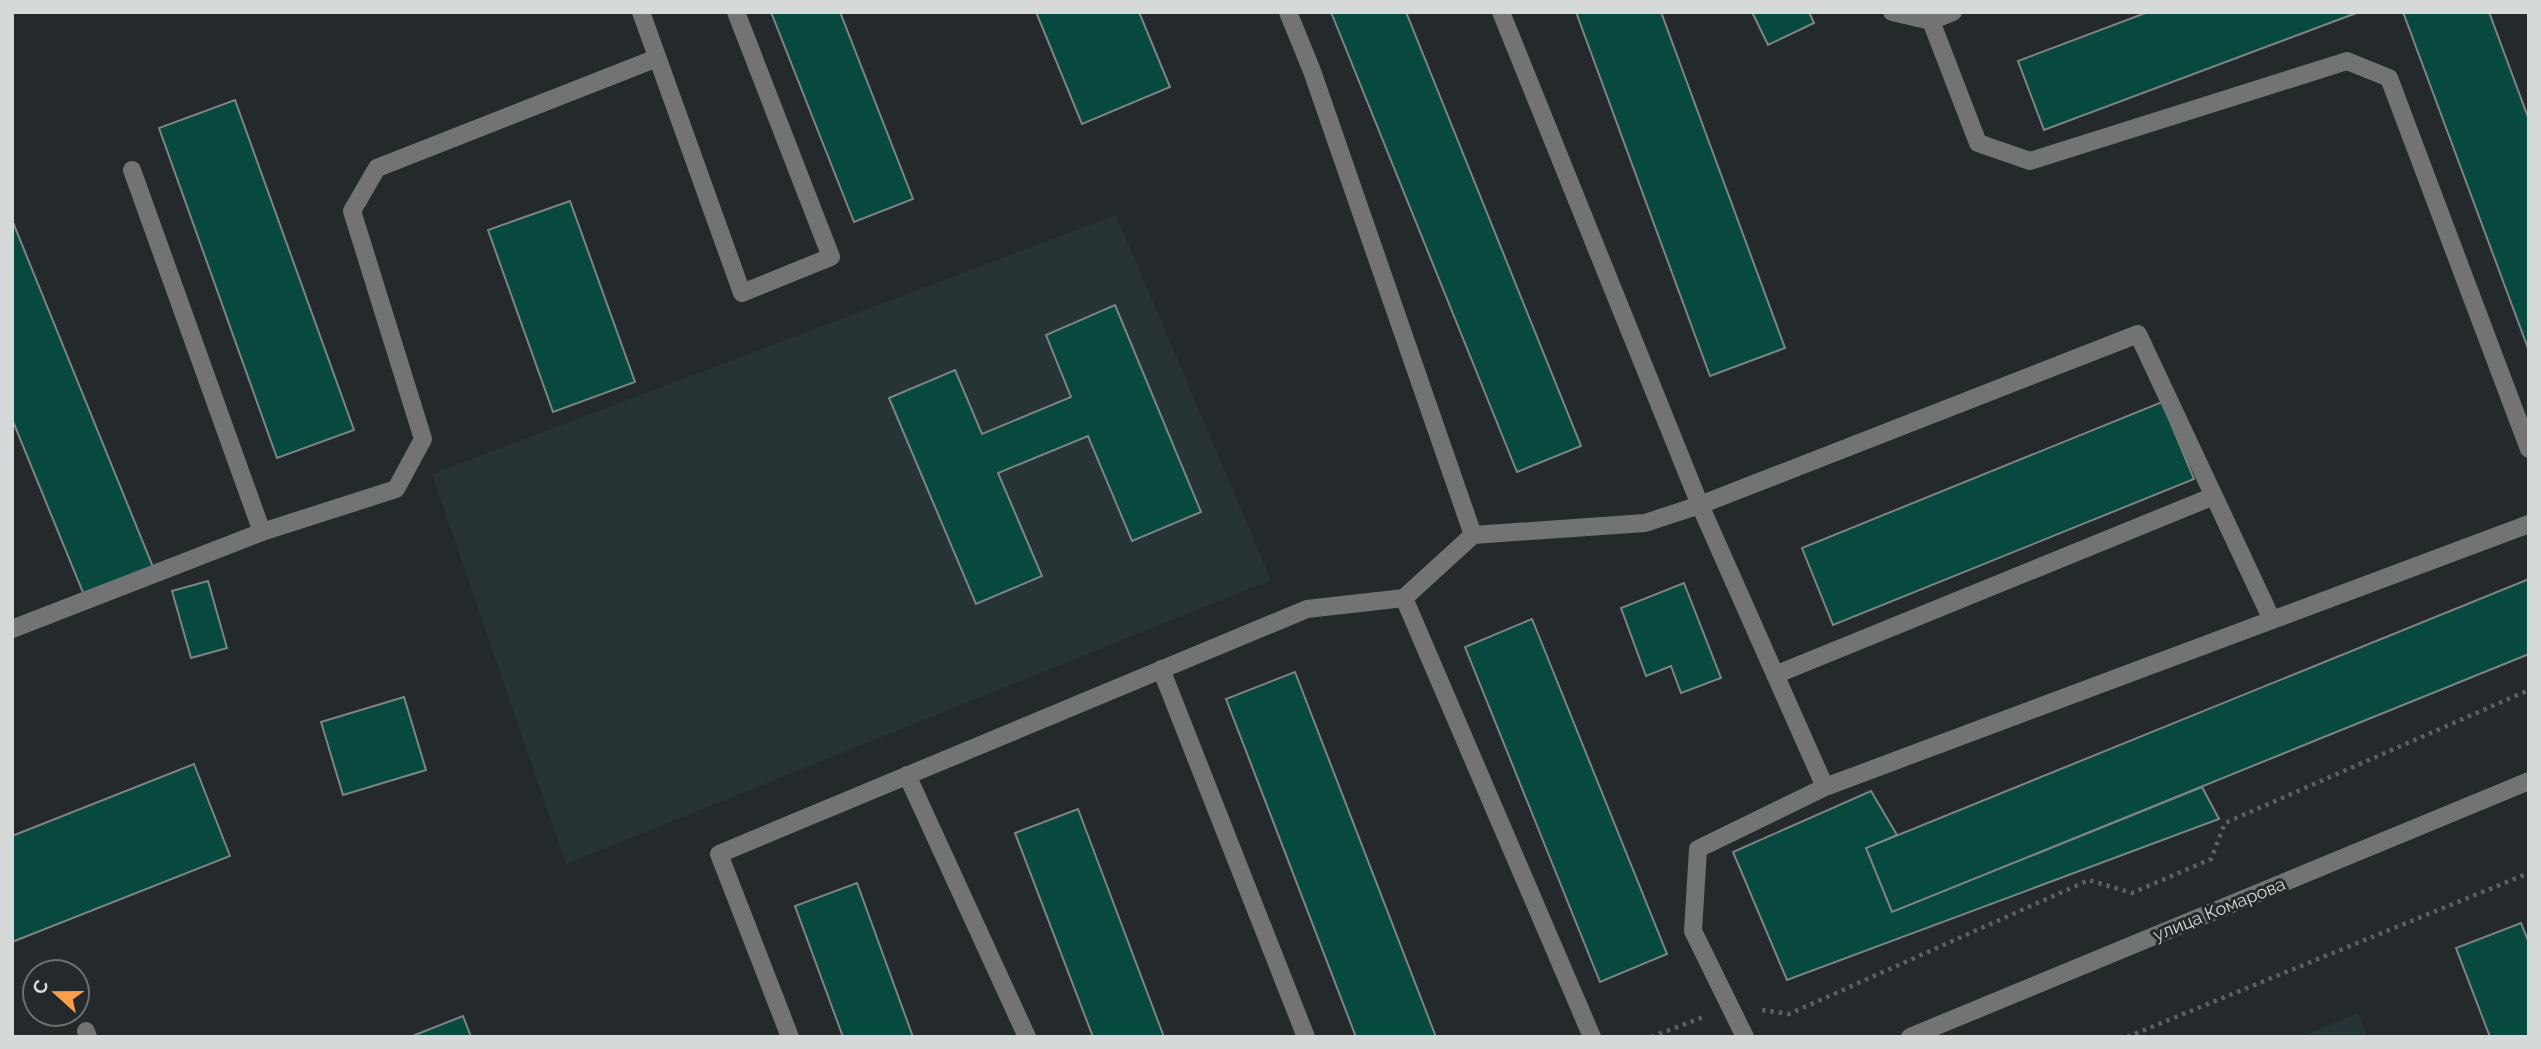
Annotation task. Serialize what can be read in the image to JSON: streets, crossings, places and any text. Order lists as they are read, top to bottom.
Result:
{
  "streets": {
    "street": ["улица Комарова"]
  },
  "north": "left"
}
